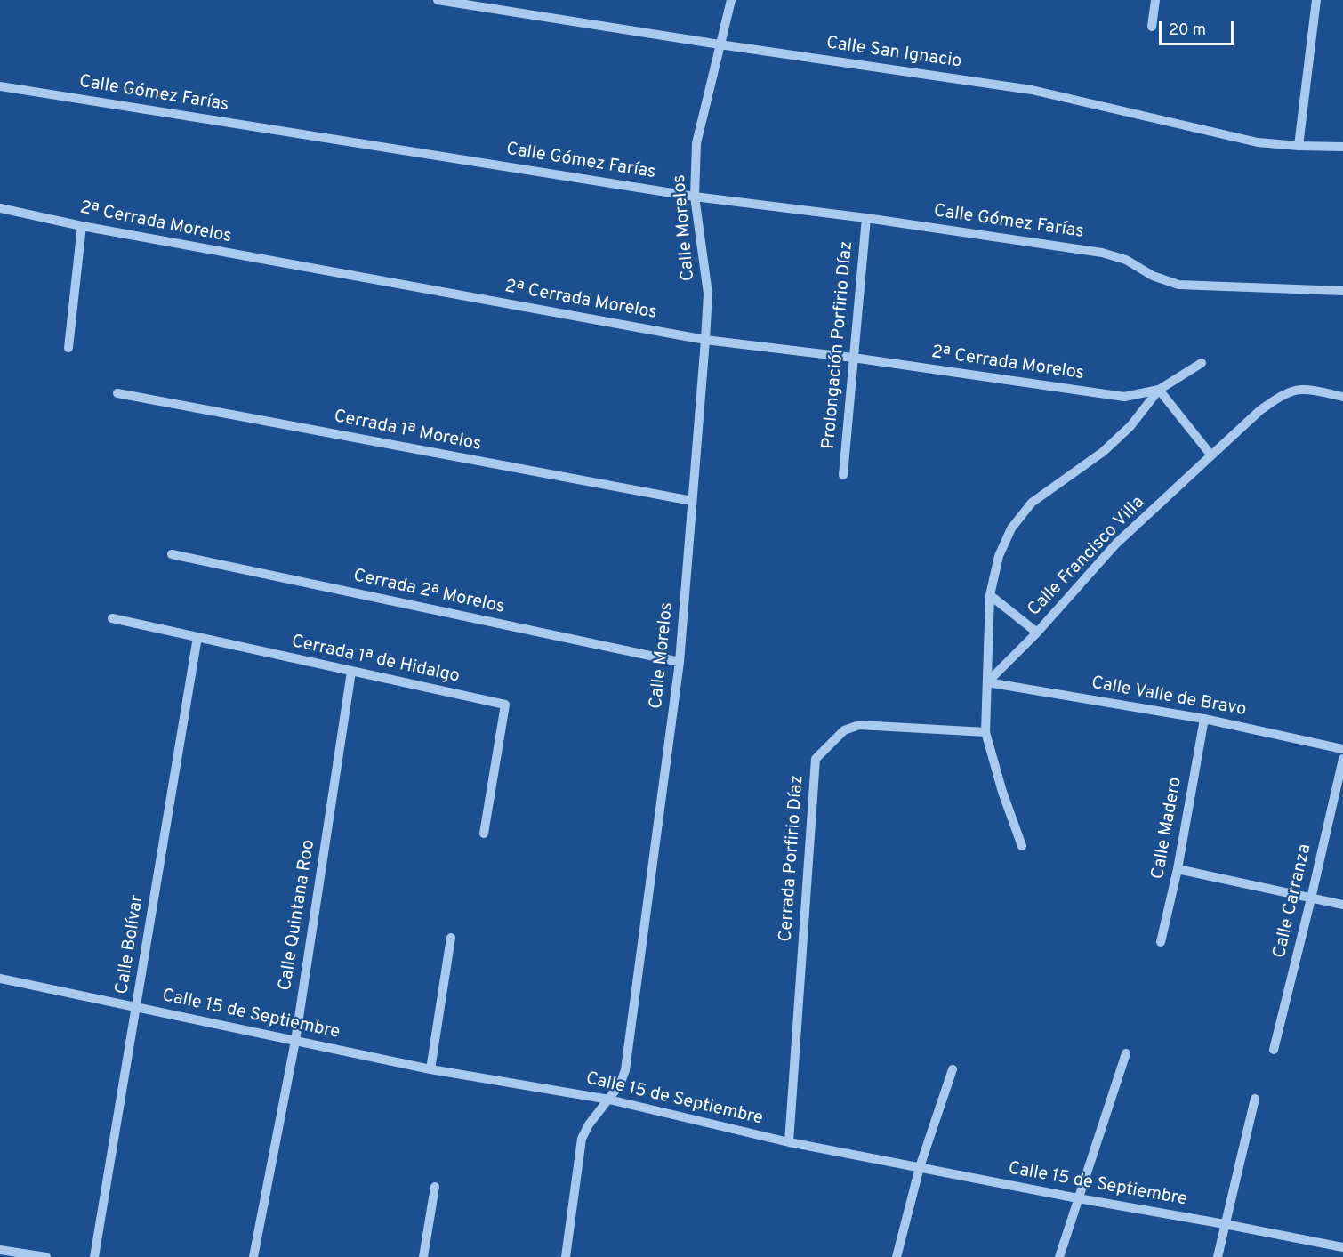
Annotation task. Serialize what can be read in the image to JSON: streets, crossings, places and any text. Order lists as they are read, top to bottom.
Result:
{
  "streets": {
    "street": [
      "Calle San Ignacio",
      "Calle Gómez Farías",
      "2ª Cerrada Morelos",
      "Calle Morelos",
      "Prolongación Porfirio Díaz",
      "Cerrada 1ª Morelos",
      "Calle Francisco Villa",
      "Cerrada 2ª Morelos",
      "Cerrada 1ª de Hidalgo",
      "Calle Valle de Bravo",
      "Calle Madero",
      "Cerrada Porfirio Díaz",
      "Calle Carranza",
      "Calle Quintana Roo",
      "Calle Bolívar",
      "Calle 15 de Septiembre"
    ]
  },
  "crossings": [
    ["Calle San Ignacio", "Calle Morelos"],
    ["Calle Gómez Farías", "Calle Morelos"],
    ["Calle Gómez Farías", "Prolongación Porfirio Díaz"],
    ["2ª Cerrada Morelos", "Calle Morelos"],
    ["2ª Cerrada Morelos", "Prolongación Porfirio Díaz"],
    ["Calle Morelos", "Cerrada 1ª Morelos"],
    ["Calle Morelos", "Cerrada 2ª Morelos"],
    ["Calle Morelos", "Calle 15 de Septiembre"],
    ["Calle Francisco Villa", "Calle Valle de Bravo"],
    ["Cerrada 1ª de Hidalgo", "Calle Quintana Roo"],
    ["Cerrada 1ª de Hidalgo", "Calle Bolívar"],
    ["Calle Valle de Bravo", "Calle Madero"],
    ["Cerrada Porfirio Díaz", "Calle 15 de Septiembre"],
    ["Calle Quintana Roo", "Calle 15 de Septiembre"],
    ["Calle Bolívar", "Calle 15 de Septiembre"]
  ],
  "scale_bar": "20 m"
}
